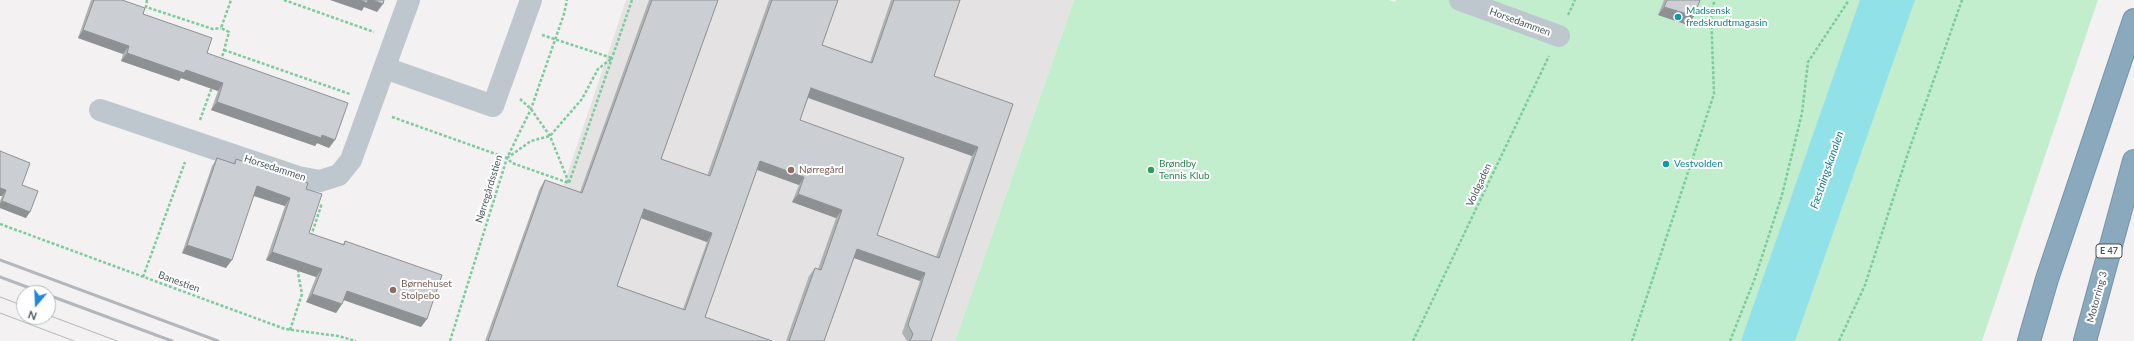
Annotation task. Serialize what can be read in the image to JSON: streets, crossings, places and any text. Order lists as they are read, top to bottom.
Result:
{
  "streets": {
    "highway": ["E 47", "Motorring 3"],
    "street": ["Horsedammen"],
    "path": ["Voldgaden", "Nørregårdsstien", "Banestien"]
  },
  "crossings": [
    ["Horsedammen", "Voldgaden"]
  ],
  "water": ["Fæstningskanalen"],
  "places": [
    "Madsensk fredskrudtmagasin",
    "Vestvolden",
    "Nørregård",
    "Brøndby Tennis Klub",
    "Børnehuset Stolpebo"
  ],
  "north": "bottom"
}
